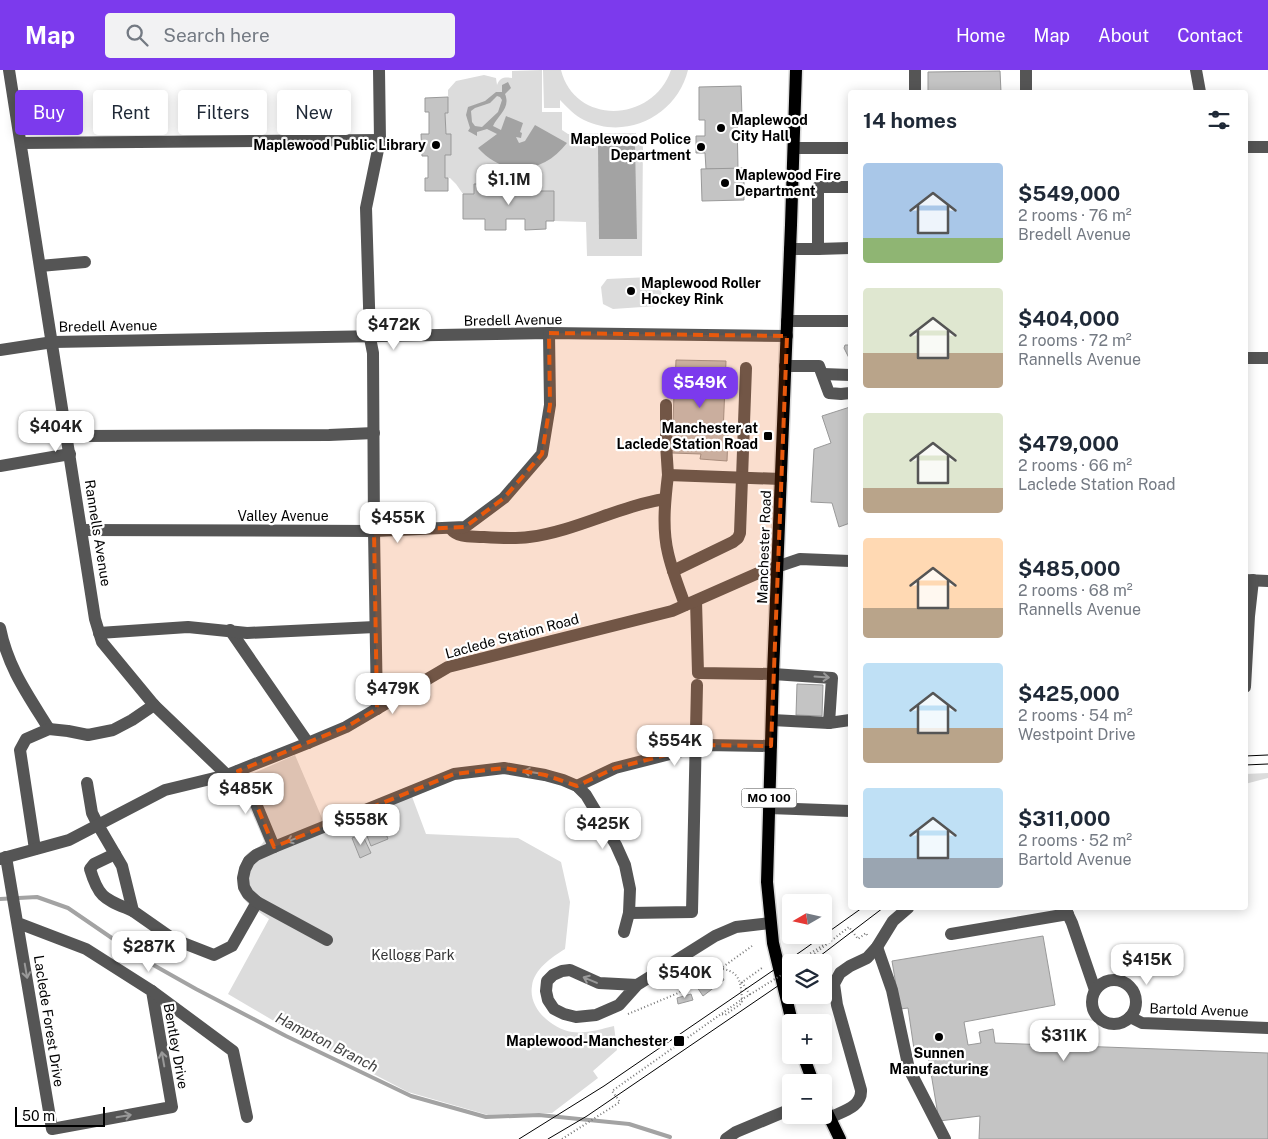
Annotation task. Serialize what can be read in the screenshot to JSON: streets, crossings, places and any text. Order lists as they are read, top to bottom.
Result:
{
  "streets": {
    "main road": ["Manchester Road", "MO 100"],
    "street": [
      "Bredell Avenue",
      "Valley Avenue",
      "Rannells Avenue",
      "Laclede Station Road",
      "Bartold Avenue",
      "Laclede Forest Drive",
      "Bentley Drive"
    ]
  },
  "crossings": [
    ["Bredell Avenue", "Valley Avenue"],
    ["Bredell Avenue", "Rannells Avenue"],
    ["Bredell Avenue", "Manchester Road"],
    ["Valley Avenue", "Rannells Avenue"],
    ["Rannells Avenue", "Laclede Station Road"],
    ["Manchester Road", "Laclede Station Road"],
    ["Laclede Station Road", "Laclede Forest Drive"],
    ["Laclede Forest Drive", "Bentley Drive"]
  ],
  "one_way": ["Bentley Drive"],
  "water": ["Hampton Branch"],
  "parks": ["Kellogg Park"],
  "places": {
    "other": [
      "Maplewood City Hall",
      "Maplewood Public Library",
      "Maplewood Police Department",
      "Maplewood Fire Department",
      "Maplewood Roller Hockey Rink",
      "Sunnen Manufacturing"
    ],
    "transit": ["Manchester at Laclede Station Road", "Maplewood-Manchester"]
  },
  "scale_bar": "50 m",
  "north": "left",
  "page": {
    "header": "Map",
    "search": "Search here",
    "nav": [
      "Home",
      "Map",
      "About",
      "Contact"
    ],
    "chip": [
      "Buy",
      "Rent",
      "Filters",
      "New"
    ],
    "heading": "14 homes",
    "list": [
      {
        "name": "$549,000",
        "note": "2 rooms · 76 m² · Bredell Avenue"
      },
      {
        "name": "$404,000",
        "note": "2 rooms · 72 m² · Rannells Avenue"
      },
      {
        "name": "$479,000",
        "note": "2 rooms · 66 m² · Laclede Station Road"
      },
      {
        "name": "$485,000",
        "note": "2 rooms · 68 m² · Rannells Avenue"
      },
      {
        "name": "$425,000",
        "note": "2 rooms · 54 m² · Westpoint Drive"
      },
      {
        "name": "$311,000",
        "note": "2 rooms · 52 m² · Bartold Avenue"
      }
    ],
    "price": [
      "$1.1M",
      "$472K",
      "$549K",
      "$404K",
      "$455K",
      "$479K",
      "$554K",
      "$485K",
      "$558K",
      "$425K",
      "$287K",
      "$415K",
      "$540K",
      "$311K"
    ],
    "map_buttons": ["+", "−"],
    "scale": "50 m"
  }
}
